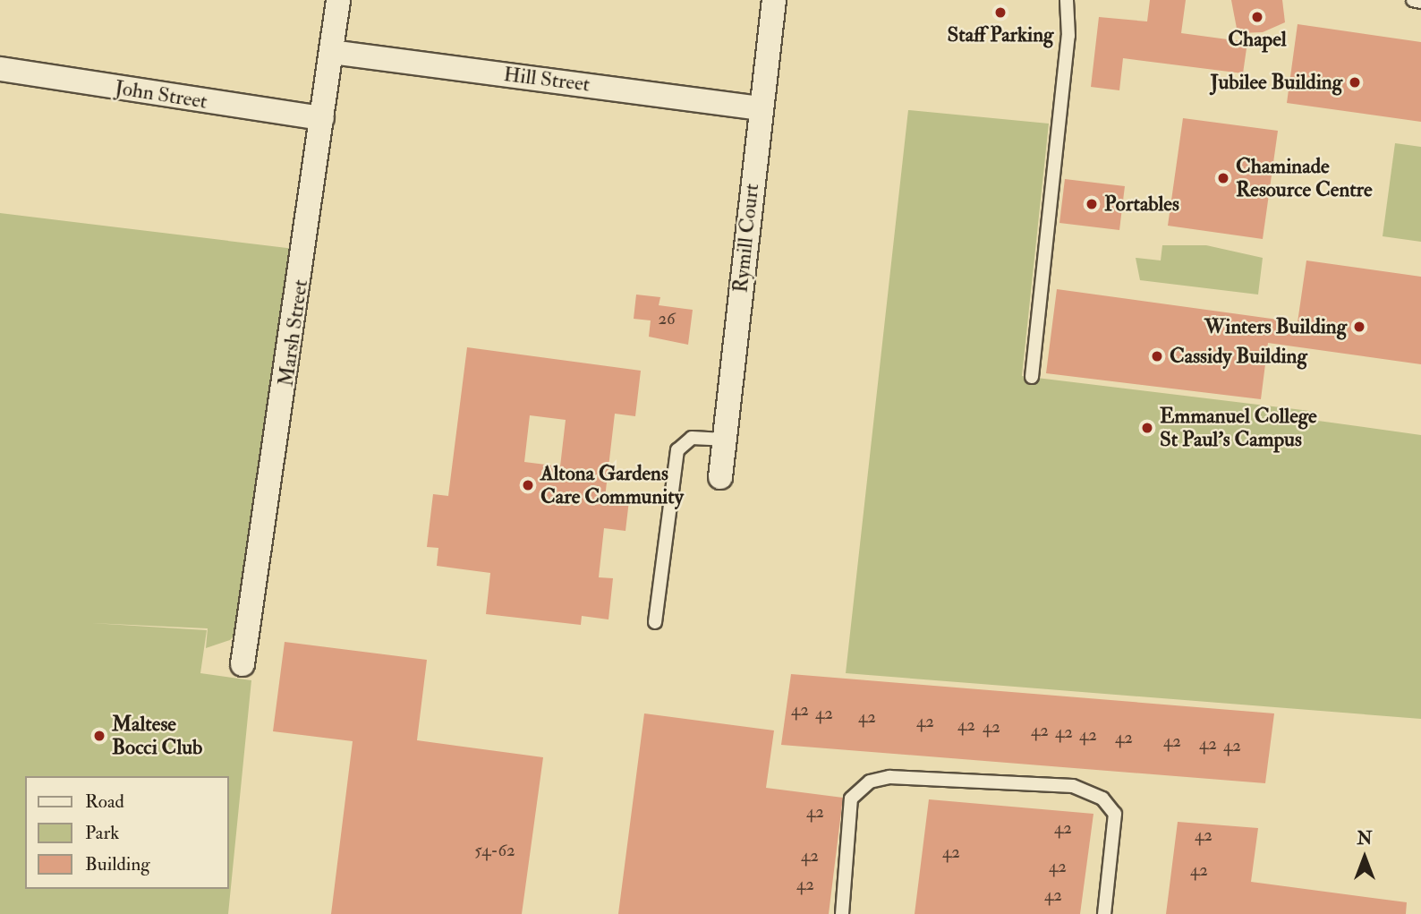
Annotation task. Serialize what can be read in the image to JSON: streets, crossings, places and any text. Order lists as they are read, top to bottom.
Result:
{
  "streets": {
    "street": [
      "Hill Street",
      "John Street",
      "Rymill Court",
      "Marsh Street"
    ]
  },
  "crossings": [
    ["Hill Street", "Rymill Court"],
    ["Hill Street", "Marsh Street"],
    ["John Street", "Marsh Street"]
  ],
  "places": [
    "Staff Parking",
    "Chapel",
    "Jubilee Building",
    "Chaminade Resource Centre",
    "Portables",
    "Winters Building",
    "Cassidy Building",
    "Emmanuel College St Paul's Campus",
    "Altona Gardens Care Community",
    "Maltese Bocci Club"
  ],
  "house_numbers": [
    "26",
    "42",
    "42",
    "42",
    "42",
    "42",
    "42",
    "42",
    "42",
    "42",
    "42",
    "42",
    "42",
    "42",
    "42",
    "42",
    "42",
    "54-62",
    "42",
    "42",
    "42",
    "42",
    "42",
    "42"
  ],
  "legend": ["Road", "Park", "Building"],
  "north": "top"
}
